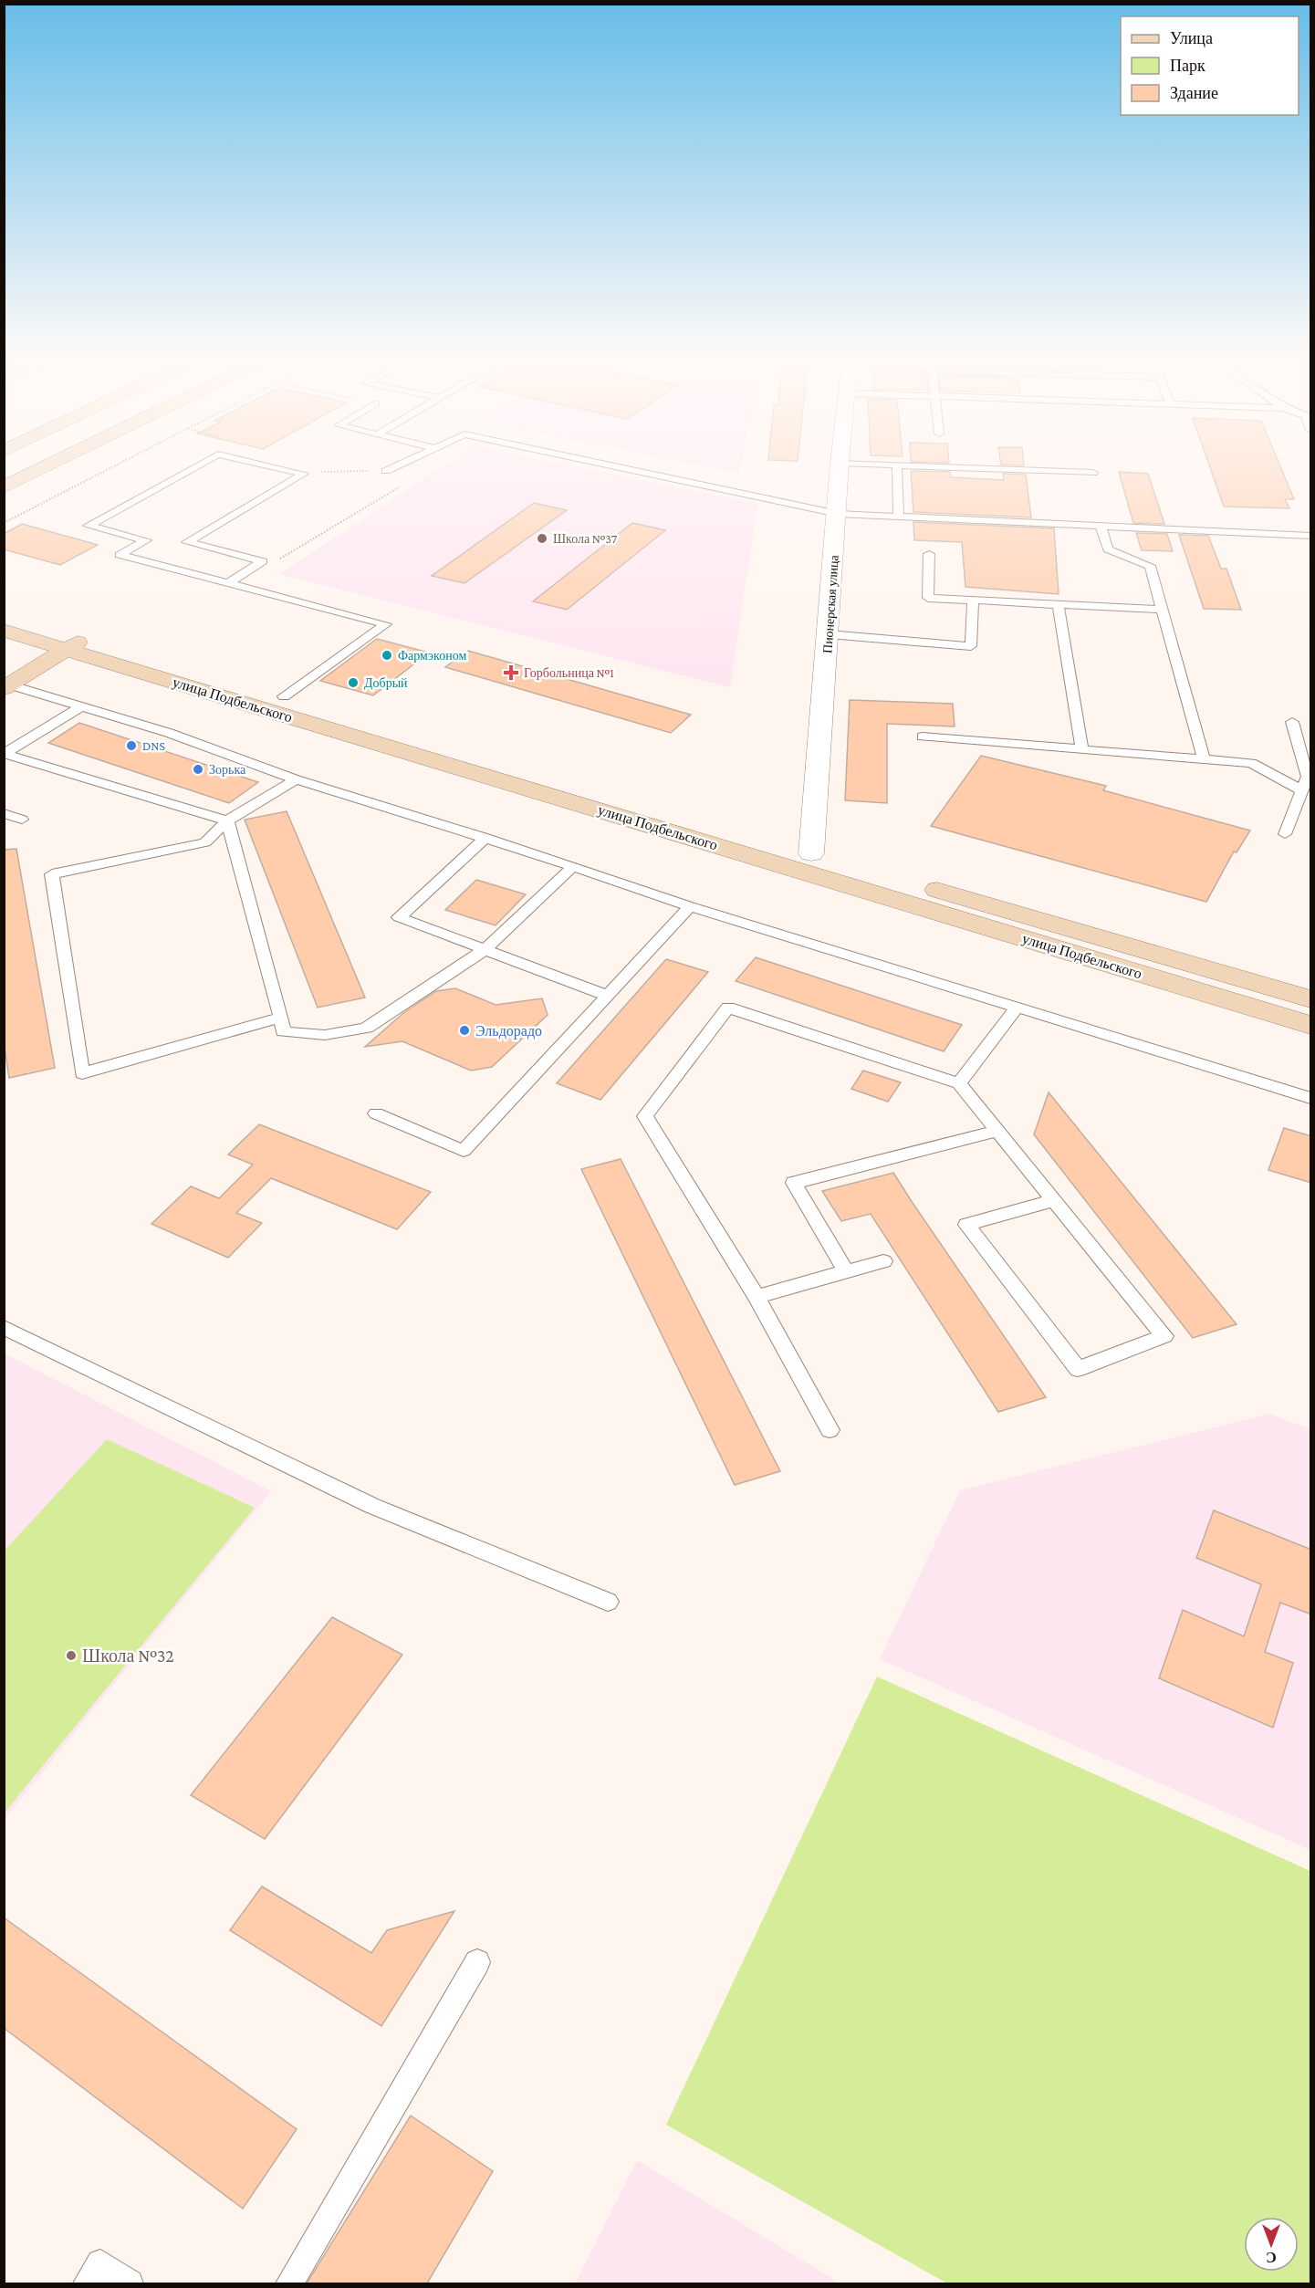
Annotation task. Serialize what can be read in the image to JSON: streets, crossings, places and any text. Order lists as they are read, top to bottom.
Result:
{
  "streets": {
    "main road": ["улица Подбельского"],
    "street": ["Пионерская улица"]
  },
  "crossings": [
    ["Пионерская улица", "улица Подбельского"]
  ],
  "places": {
    "other": [
      "Школа №37",
      "Фармэконом",
      "Добрый",
      "DNS",
      "Зорька",
      "Эльдорадо",
      "Школа №32"
    ],
    "health": ["Горбольница №1"]
  },
  "legend": ["Улица", "Парк", "Здание"],
  "north": "bottom"
}
